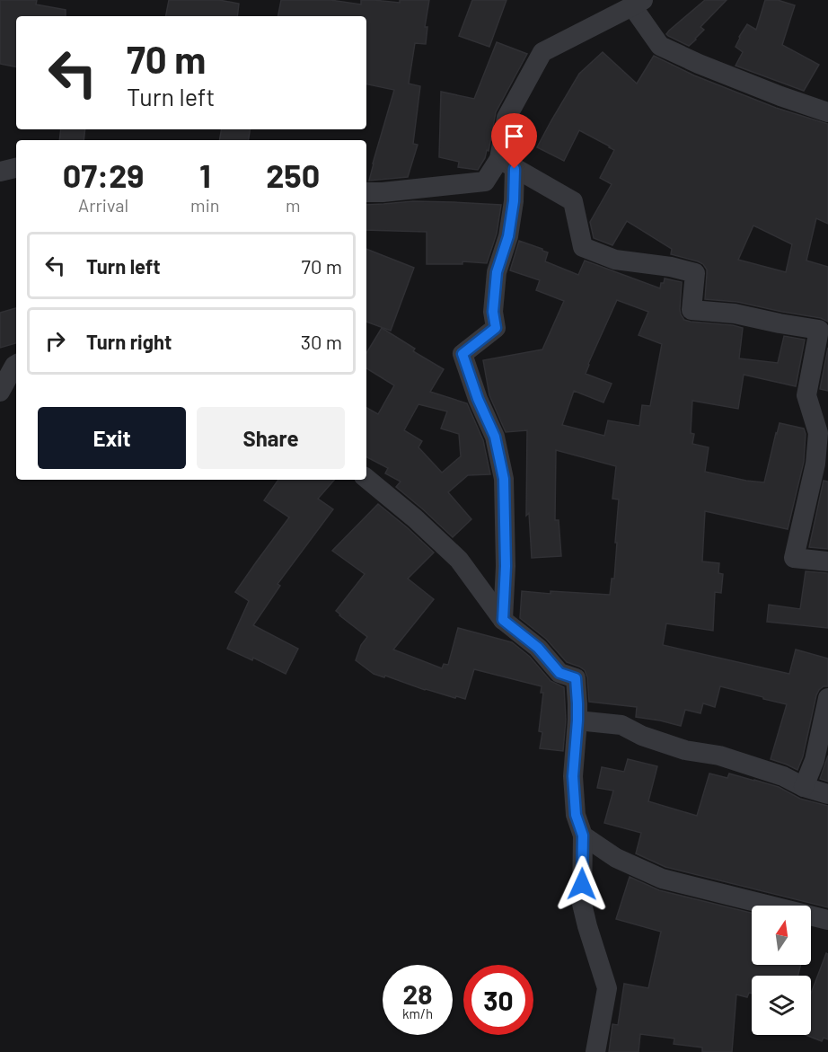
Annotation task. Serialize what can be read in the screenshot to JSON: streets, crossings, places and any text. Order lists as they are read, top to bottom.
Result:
{
  "north": "top",
  "page": {
    "turn": ["70 m", "Turn left"],
    "eta": [
      "07:29",
      "Arrival",
      "1",
      "min",
      "250",
      "m"
    ],
    "list": [
      {
        "name": "Turn left",
        "value": "70 m"
      },
      {
        "name": "Turn right",
        "value": "30 m"
      }
    ],
    "buttons": ["Exit", "Share"],
    "speed": "28 km/h",
    "limit": "30"
  }
}
